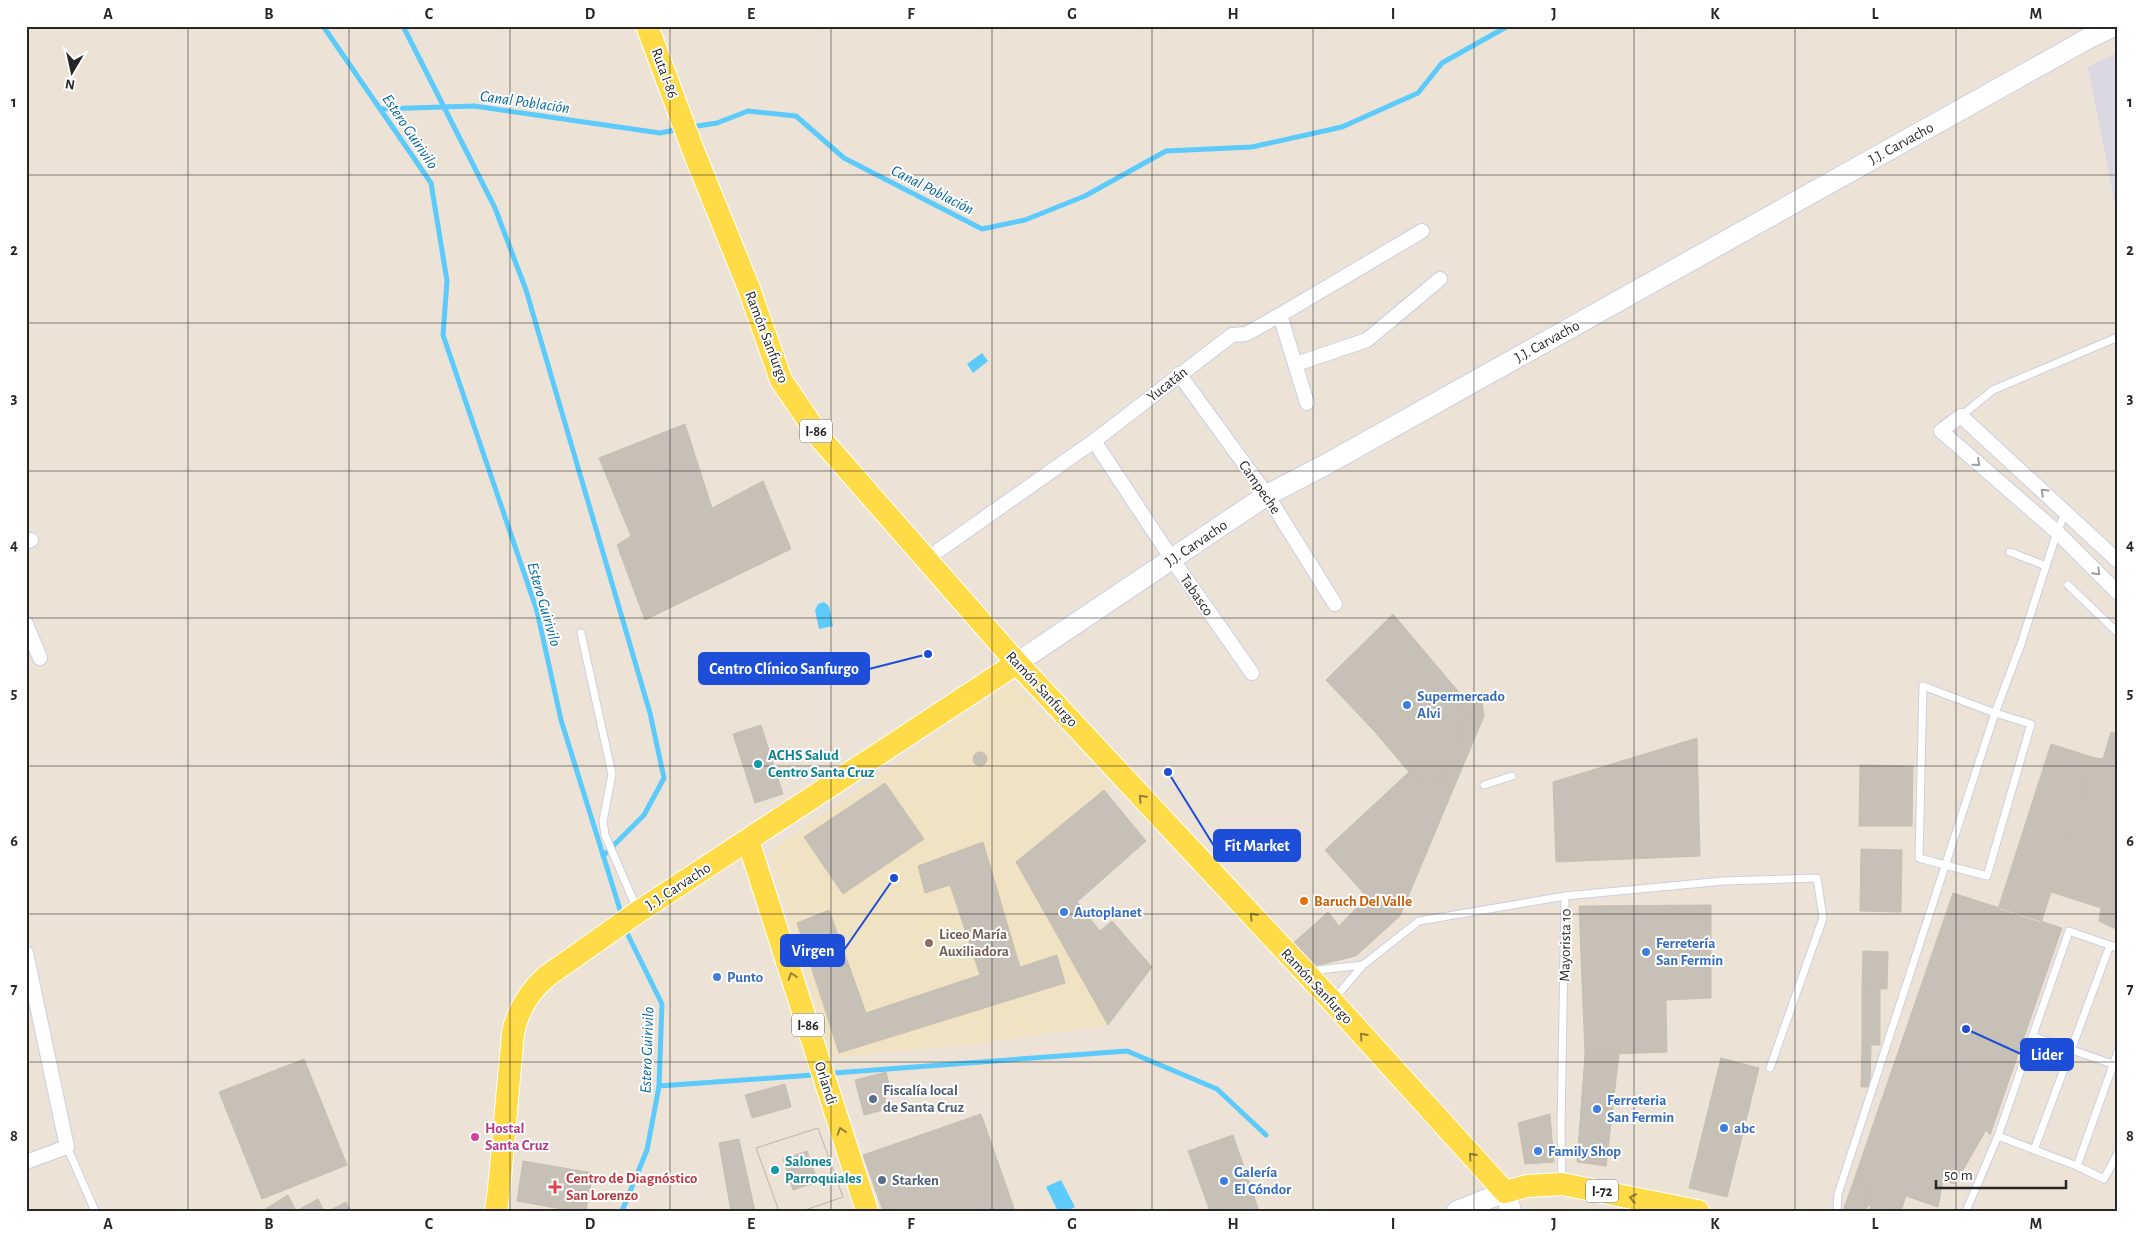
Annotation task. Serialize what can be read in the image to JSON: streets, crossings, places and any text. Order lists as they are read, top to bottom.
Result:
{
  "streets": {
    "main road": [
      "Ruta I-86",
      "J.J. Carvacho",
      "Ramón Sanfurgo",
      "I-86",
      "J. J. Carvacho",
      "Orlandi",
      "I-72"
    ],
    "street": ["Yucatán", "Campeche", "Tabasco"],
    "lane": ["Mayorista 10"]
  },
  "crossings": [
    ["Ruta I-86", "Ramón Sanfurgo"],
    ["J.J. Carvacho", "Ramón Sanfurgo"],
    ["J.J. Carvacho", "Campeche"],
    ["J.J. Carvacho", "Tabasco"],
    ["J.J. Carvacho", "J. J. Carvacho"],
    ["Ramón Sanfurgo", "Yucatán"],
    ["Ramón Sanfurgo", "J. J. Carvacho"],
    ["Ramón Sanfurgo", "Mayorista 10"],
    ["Ramón Sanfurgo", "I-72"],
    ["Yucatán", "Campeche"],
    ["Yucatán", "Tabasco"],
    ["J. J. Carvacho", "Orlandi"],
    ["Mayorista 10", "I-72"]
  ],
  "one_way": ["Ramón Sanfurgo", "Orlandi"],
  "water": ["Canal Población", "Estero Guirivilo"],
  "places": {
    "other": [
      "Centro Clínico Sanfurgo",
      "Supermercado Alvi",
      "ACHS Salud Centro Santa Cruz",
      "Fit Market",
      "Virgen",
      "Baruch Del Valle",
      "Autoplanet",
      "Liceo María Auxiliadora",
      "Ferretería San Fermin",
      "Punto",
      "Lider",
      "Fiscalía local de Santa Cruz",
      "Ferreteria San Fermin",
      "abc",
      "Hostal Santa Cruz",
      "Family Shop",
      "Salones Parroquiales",
      "Starken",
      "Galería El Cóndor"
    ],
    "health": ["Centro de Diagnóstico San Lorenzo"]
  },
  "scale_bar": "50 m",
  "north": "bottom",
  "grid": {
    "columns": [
      "A",
      "B",
      "C",
      "D",
      "E",
      "F",
      "G",
      "H",
      "I",
      "J",
      "K",
      "L",
      "M"
    ],
    "rows": [
      "1",
      "2",
      "3",
      "4",
      "5",
      "6",
      "7",
      "8"
    ]
  }
}
